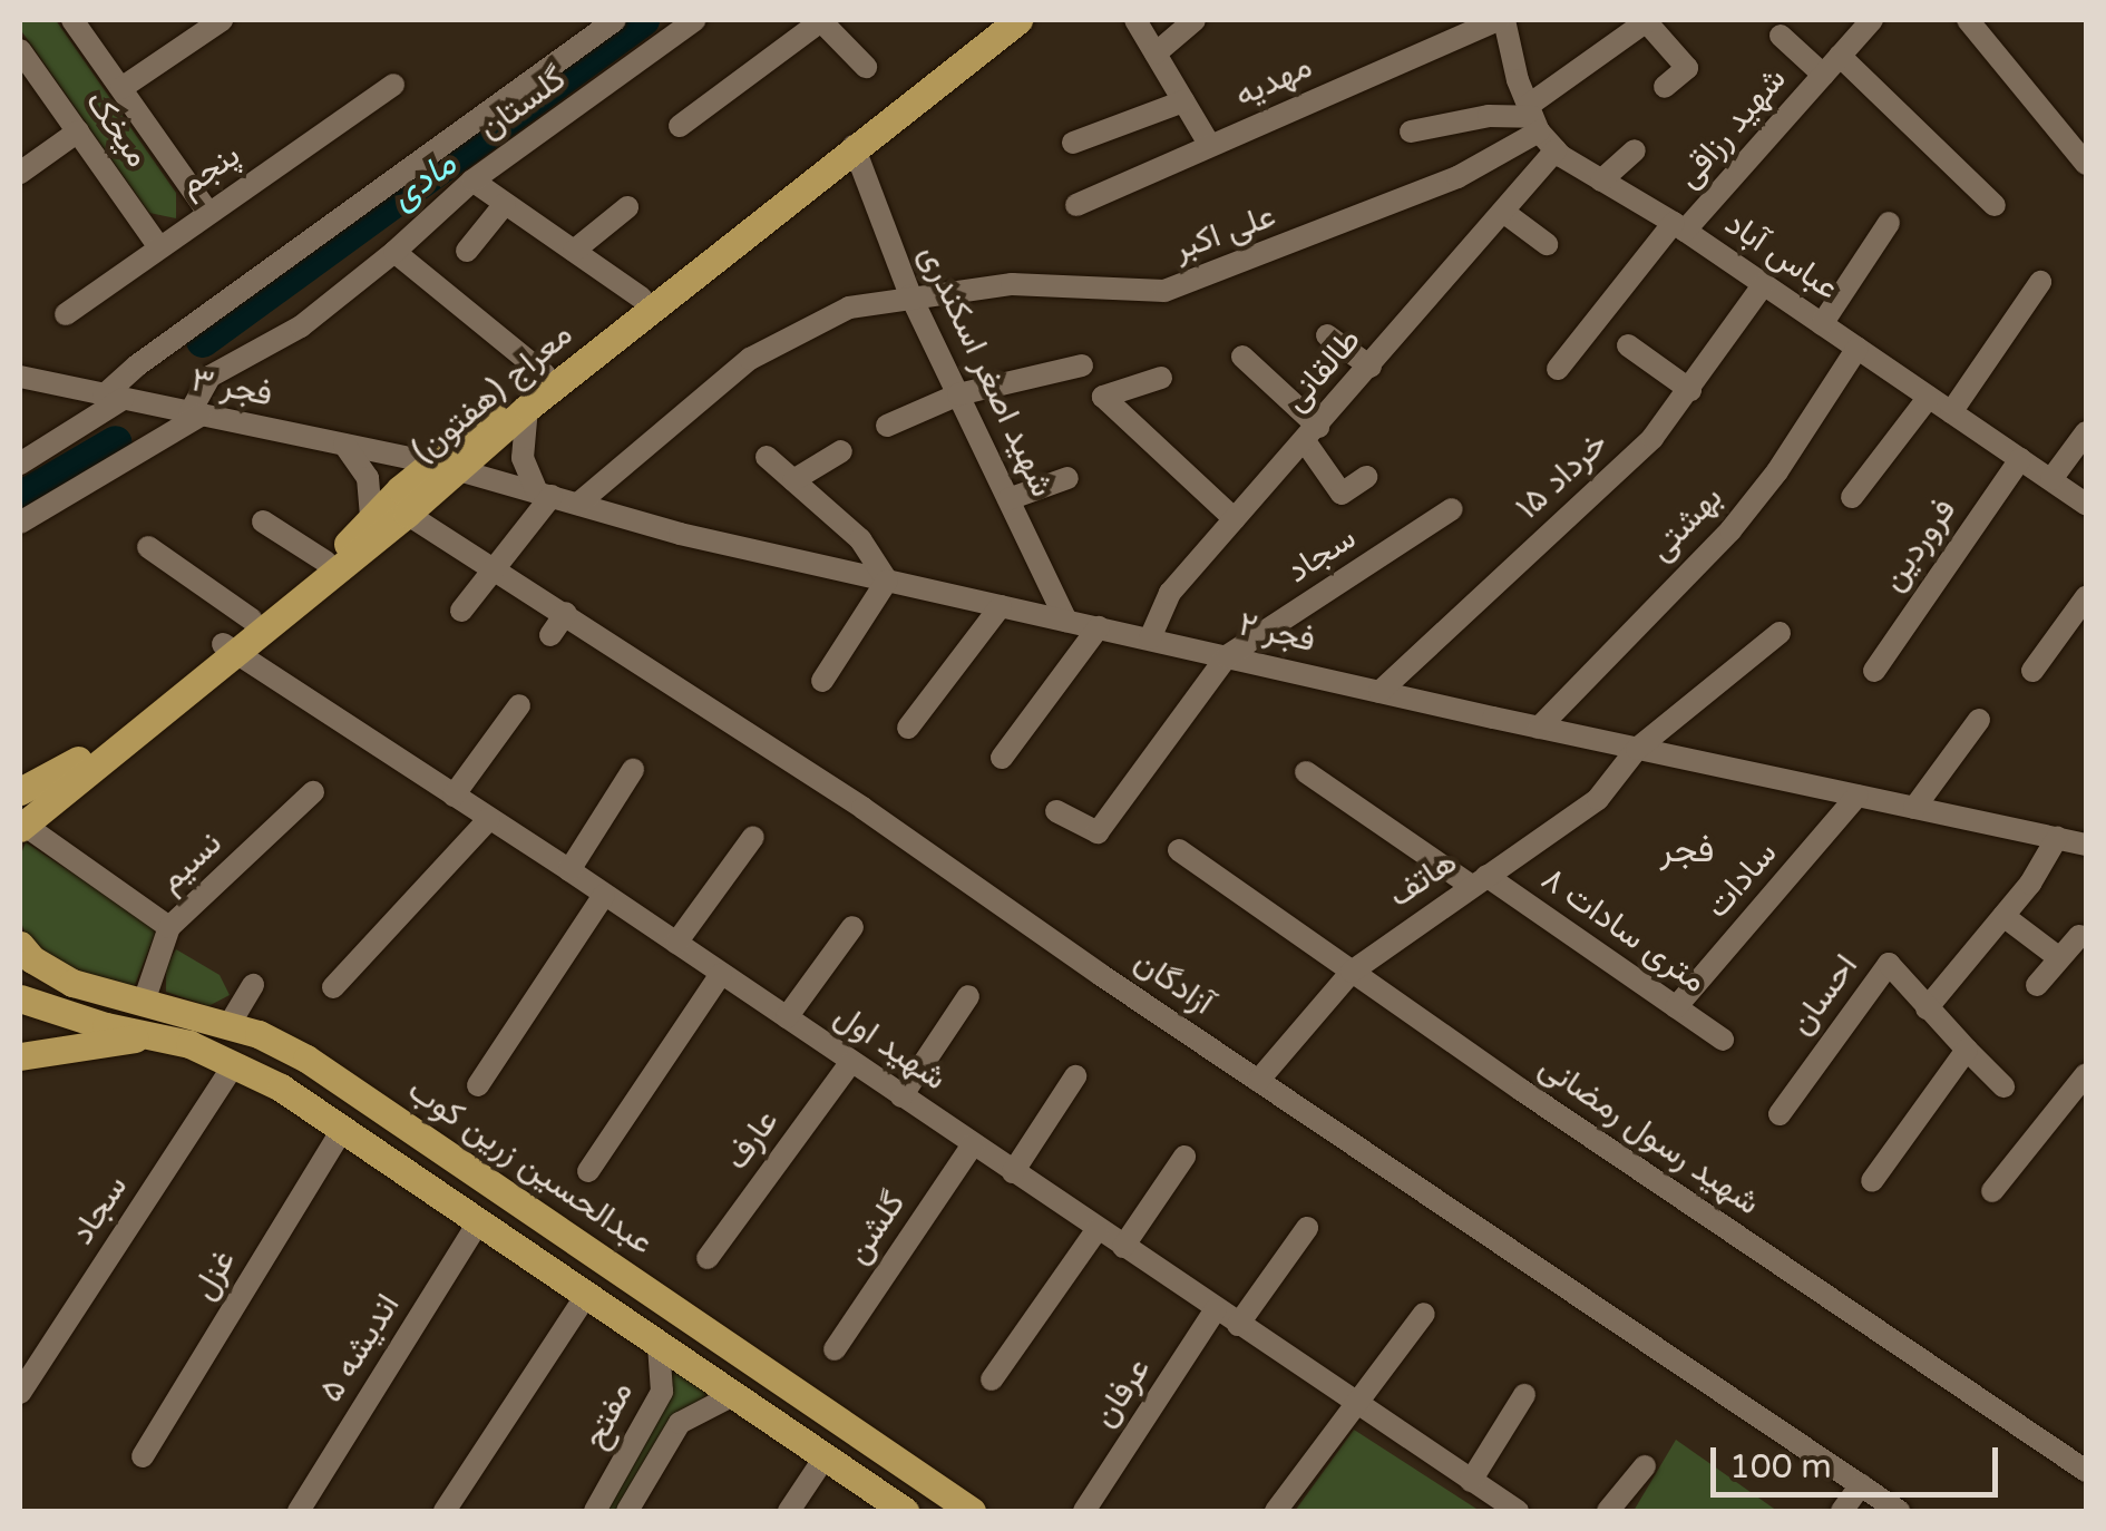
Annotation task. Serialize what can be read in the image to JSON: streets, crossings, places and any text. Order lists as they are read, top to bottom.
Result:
{
  "streets": {
    "main road": ["معراج (هفتون)", "عبدالحسین زرین کوب"],
    "street": [
      "مهدیه",
      "گلستان",
      "شهید رزاقی",
      "میخک",
      "پنجم",
      "علی اکبر",
      "عباس آباد",
      "طالقانی",
      "شهید اصغر اسکندری",
      "فجر ۳",
      "۱۵ خرداد",
      "بهشتی",
      "فروردین",
      "سجاد",
      "فجر ۲",
      "نسیم",
      "هاتف",
      "سادات",
      "۸ متری سادات",
      "آزادگان",
      "احسان",
      "شهید اول",
      "شهید رسول رمضانی",
      "عارف",
      "گلشن",
      "غزل",
      "اندیشه ۵",
      "عرفان",
      "مفتح"
    ]
  },
  "crossings": [
    ["مهدیه", "عباس آباد"],
    ["گلستان", "فجر ۳"],
    ["شهید رزاقی", "عباس آباد"],
    ["میخک", "پنجم"],
    ["علی اکبر", "عباس آباد"],
    ["علی اکبر", "شهید اصغر اسکندری"],
    ["علی اکبر", "فجر ۲"],
    ["عباس آباد", "طالقانی"],
    ["عباس آباد", "۱۵ خرداد"],
    ["عباس آباد", "بهشتی"],
    ["عباس آباد", "فروردین"],
    ["طالقانی", "فجر ۲"],
    ["شهید اصغر اسکندری", "معراج (هفتون)"],
    ["شهید اصغر اسکندری", "فجر ۲"],
    ["فجر ۳", "معراج (هفتون)"],
    ["فجر ۳", "فجر ۲"],
    ["معراج (هفتون)", "فجر ۲"],
    ["معراج (هفتون)", "آزادگان"],
    ["معراج (هفتون)", "شهید اول"],
    ["۱۵ خرداد", "فجر ۲"],
    ["بهشتی", "فجر ۲"],
    ["سجاد", "فجر ۲"],
    ["فجر ۲", "هاتف"],
    ["فجر ۲", "سادات"],
    ["نسیم", "عبدالحسین زرین کوب"],
    ["هاتف", "۸ متری سادات"],
    ["هاتف", "آزادگان"],
    ["هاتف", "شهید رسول رمضانی"],
    ["سادات", "۸ متری سادات"],
    ["شهید اول", "عارف"],
    ["شهید اول", "گلشن"],
    ["شهید اول", "عرفان"]
  ],
  "districts": ["فجر"],
  "water": ["مادی"],
  "scale_bar": "100 m"
}
